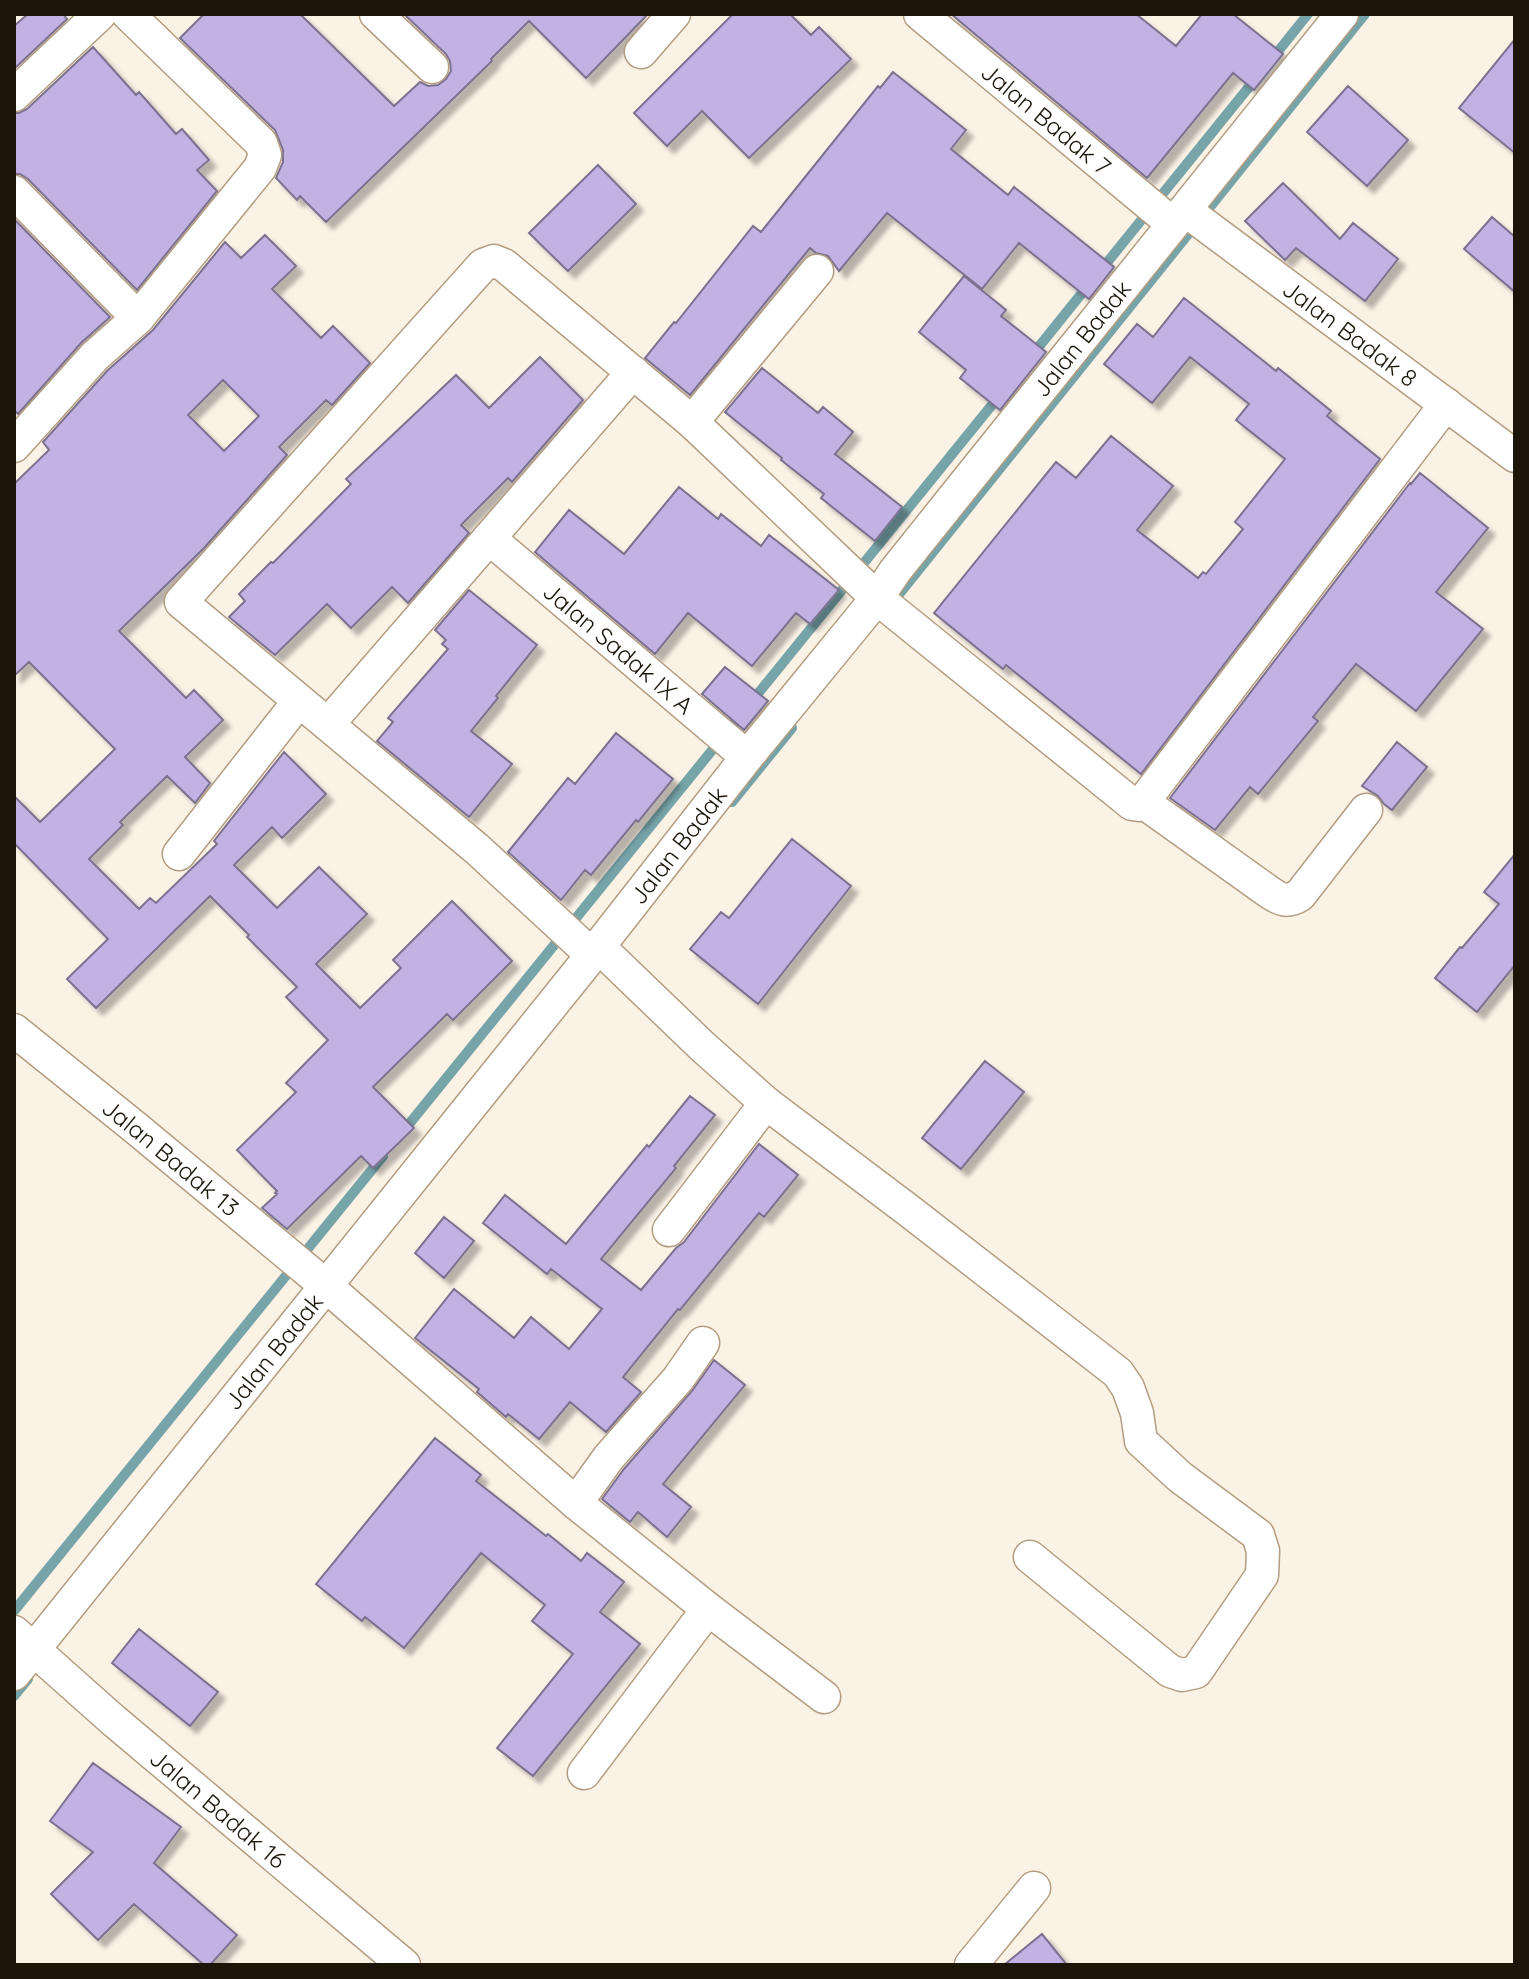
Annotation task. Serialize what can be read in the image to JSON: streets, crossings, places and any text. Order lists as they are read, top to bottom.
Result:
{
  "streets": {
    "street": [
      "Jalan Badak 7",
      "Jalan Badak 8",
      "Jalan Badak",
      "Jalan Sadak IX A",
      "Jalan Badak 13",
      "Jalan Badak 16"
    ]
  },
  "crossings": [
    ["Jalan Badak 7", "Jalan Badak 8"],
    ["Jalan Badak 7", "Jalan Badak"],
    ["Jalan Badak 8", "Jalan Badak"],
    ["Jalan Badak", "Jalan Sadak IX A"],
    ["Jalan Badak", "Jalan Badak 13"],
    ["Jalan Badak", "Jalan Badak 16"]
  ]
}
